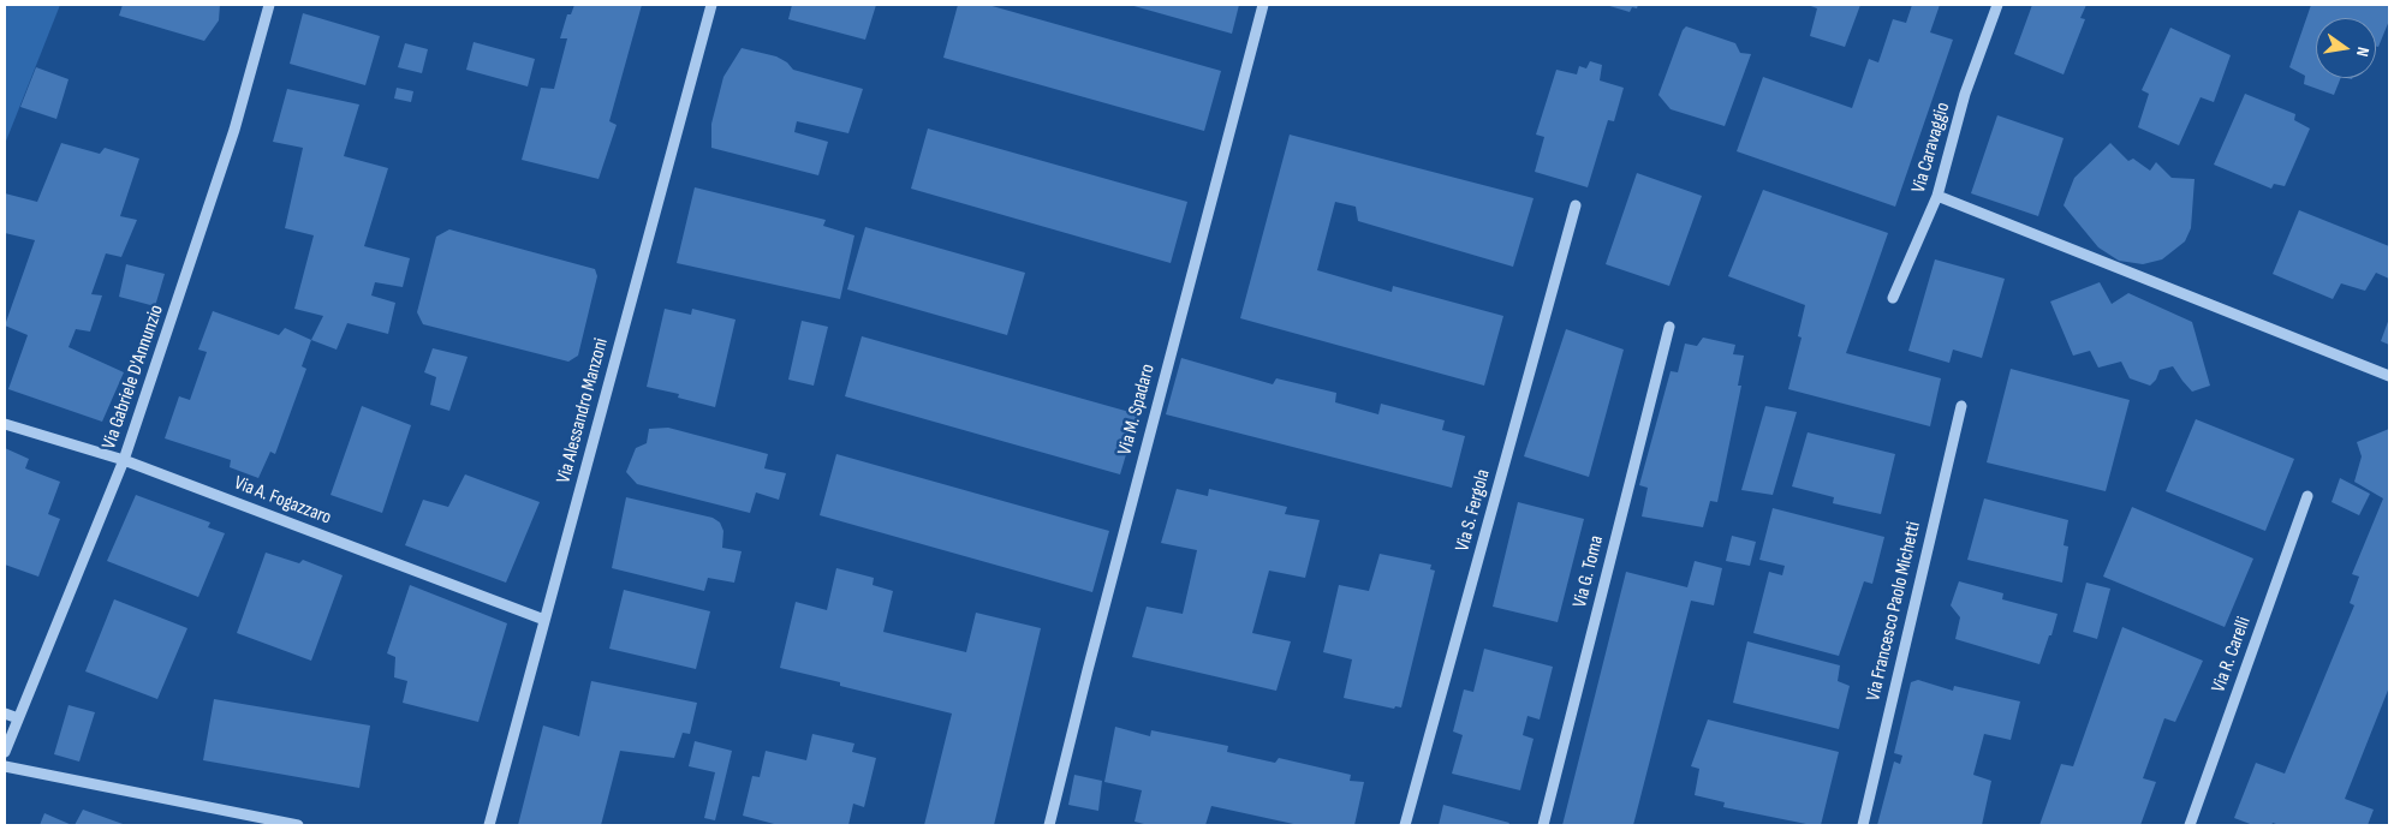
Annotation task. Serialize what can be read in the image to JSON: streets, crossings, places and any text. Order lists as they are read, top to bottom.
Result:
{
  "streets": {
    "street": [
      "Via Caravaggio",
      "Via Gabriele D'Annunzio",
      "Via M. Spadaro",
      "Via Alessandro Manzoni",
      "Via A. Fogazzaro",
      "Via S. Fergola",
      "Via G. Toma",
      "Via Francesco Paolo Michetti",
      "Via R. Carelli"
    ]
  },
  "crossings": [
    ["Via Gabriele D'Annunzio", "Via A. Fogazzaro"],
    ["Via Alessandro Manzoni", "Via A. Fogazzaro"]
  ],
  "north": "right"
}
